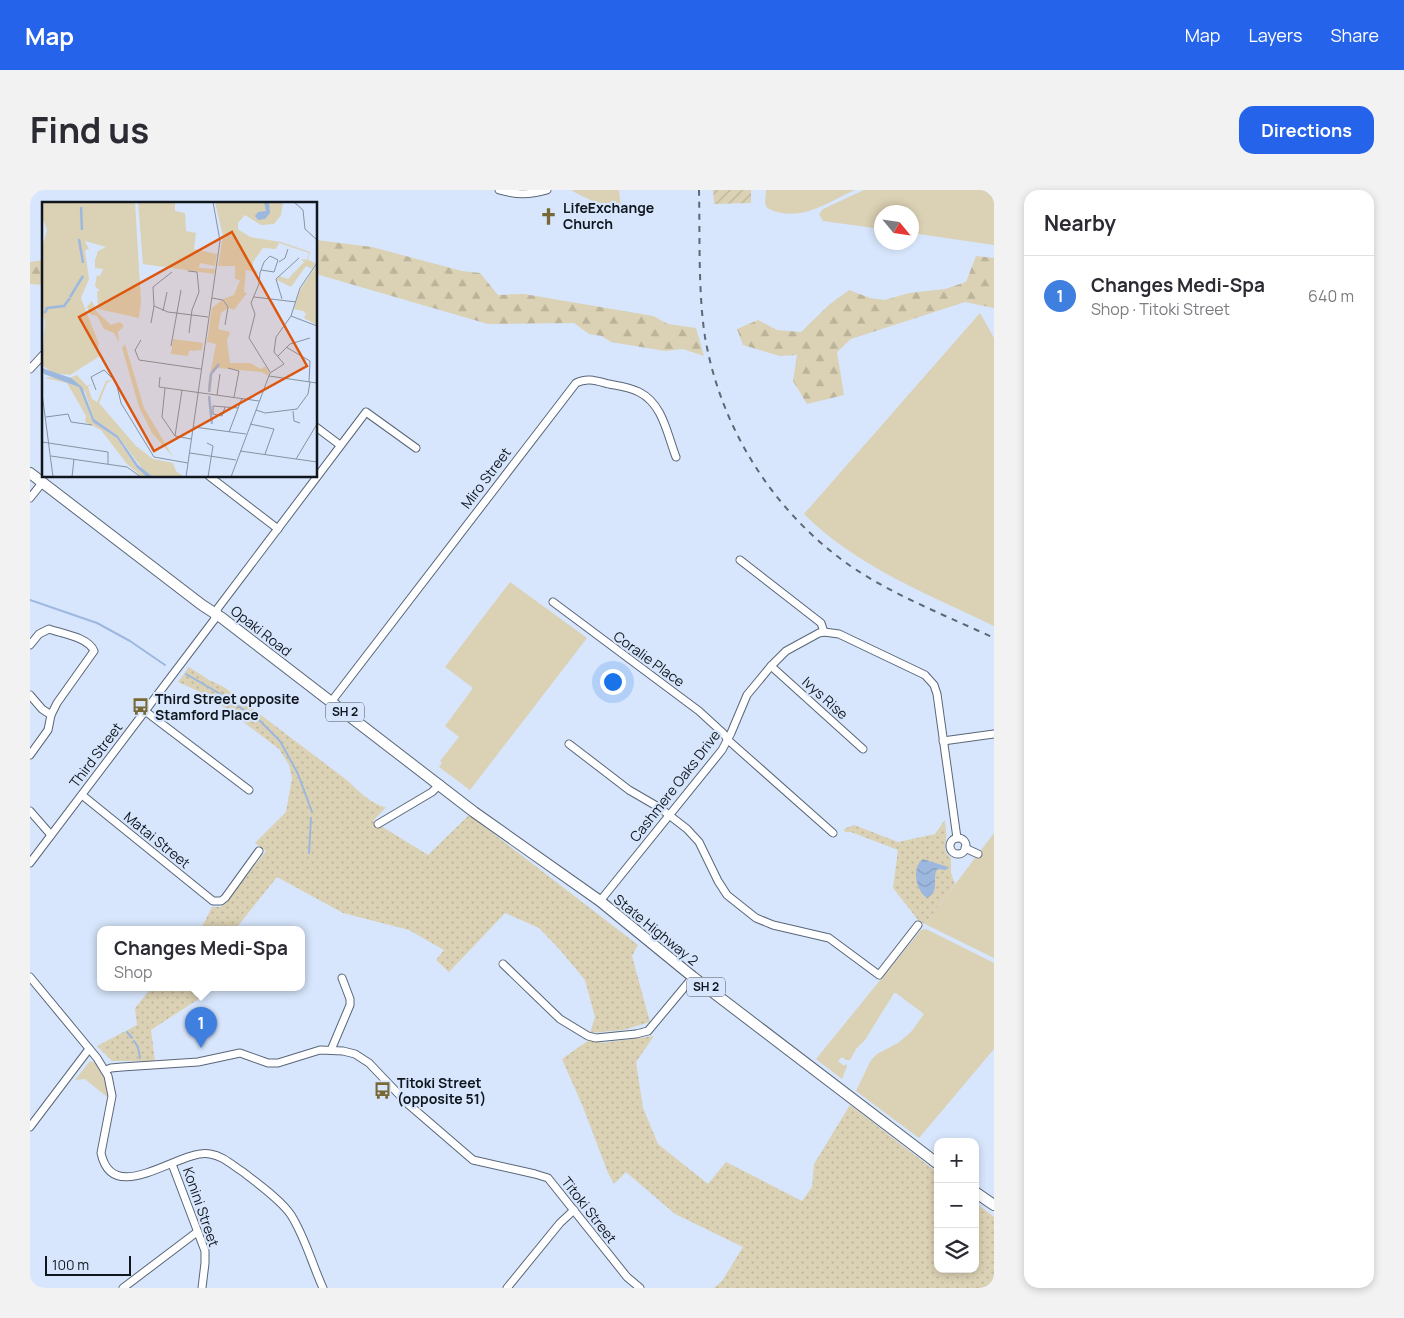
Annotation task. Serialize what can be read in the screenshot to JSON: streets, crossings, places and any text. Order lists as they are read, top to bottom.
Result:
{
  "streets": {
    "highway": ["Opaki Road", "SH 2", "State Highway 2"],
    "street": [
      "Miro Street",
      "Coralie Place",
      "Ivys Rise",
      "Third Street",
      "Cashmere Oaks Drive",
      "Matai Street",
      "Konini Street",
      "Titoki Street"
    ]
  },
  "crossings": [
    ["Miro Street", "Opaki Road"],
    ["Opaki Road", "Third Street"],
    ["Opaki Road", "State Highway 2"],
    ["Coralie Place", "Cashmere Oaks Drive"],
    ["Ivys Rise", "Cashmere Oaks Drive"],
    ["Third Street", "Matai Street"],
    ["Cashmere Oaks Drive", "State Highway 2"]
  ],
  "places": {
    "church": ["LifeExchange Church"],
    "bus stop": ["Third Street opposite Stamford Place", "Titoki Street (opposite 51)"]
  },
  "scale_bar": "100 m",
  "north": "bottom right",
  "page": {
    "header": "Map",
    "nav": ["Map", "Layers", "Share"],
    "title": "Find us",
    "buttons": "Directions",
    "heading": "Nearby",
    "list": [
      {
        "mark": "1",
        "name": "Changes Medi-Spa",
        "note": "Shop · Titoki Street",
        "value": "640 m"
      }
    ],
    "popup": ["Changes Medi-Spa", "Shop"],
    "pins": "1",
    "map_buttons": ["+", "−"],
    "scale": "100 m"
  }
}
